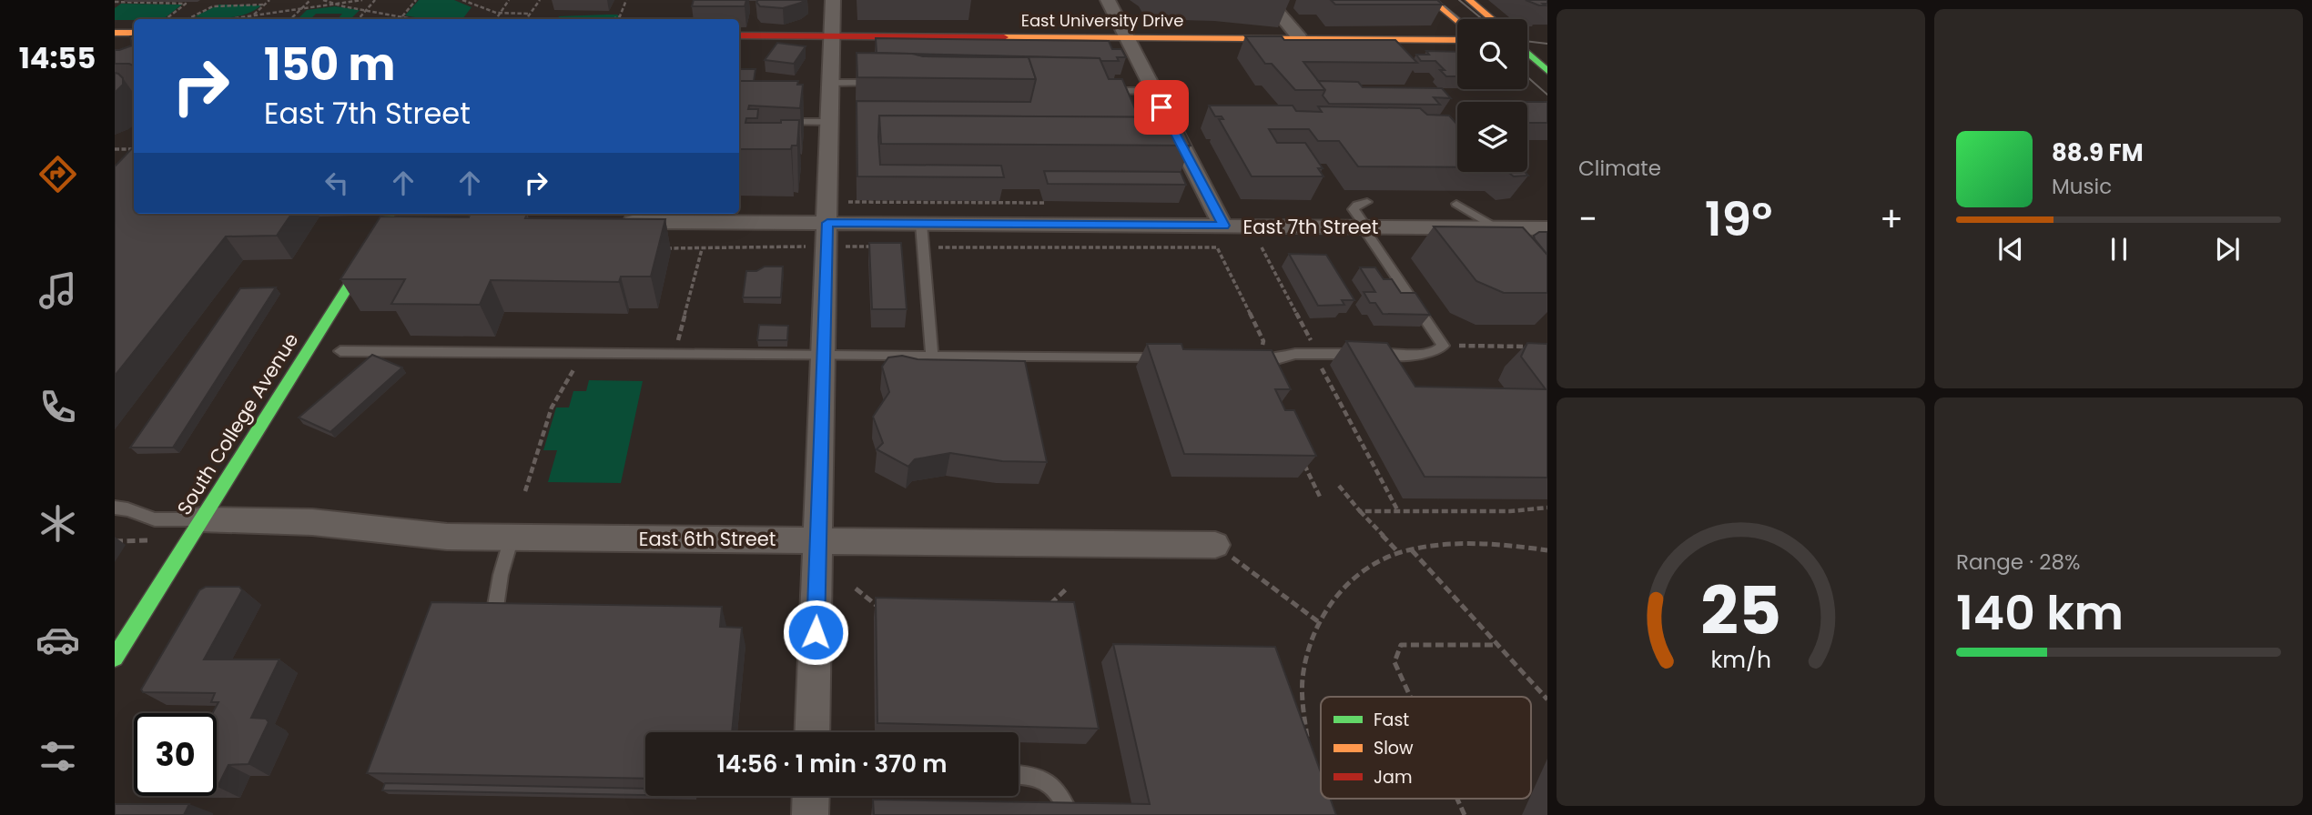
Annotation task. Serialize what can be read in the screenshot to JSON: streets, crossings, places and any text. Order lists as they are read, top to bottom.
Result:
{
  "streets": {
    "main road": ["East University Drive", "South College Avenue"],
    "street": ["East 7th Street", "East 6th Street"]
  },
  "crossings": [
    ["South College Avenue", "East 6th Street"]
  ],
  "legend": ["Fast", "Slow", "Jam"],
  "page": {
    "tabs": "14:55",
    "tile": [
      "Climate",
      ["Range · 28%", "140 km"]
    ],
    "turn": ["150 m", "East 7th Street"],
    "song": ["88.9 FM", "Music"],
    "heat": ["−", "19°", "+"],
    "limit": "30",
    "trip": "14:56 · 1 min · 370 m",
    "gauge": ["25", "km/h"]
  }
}
